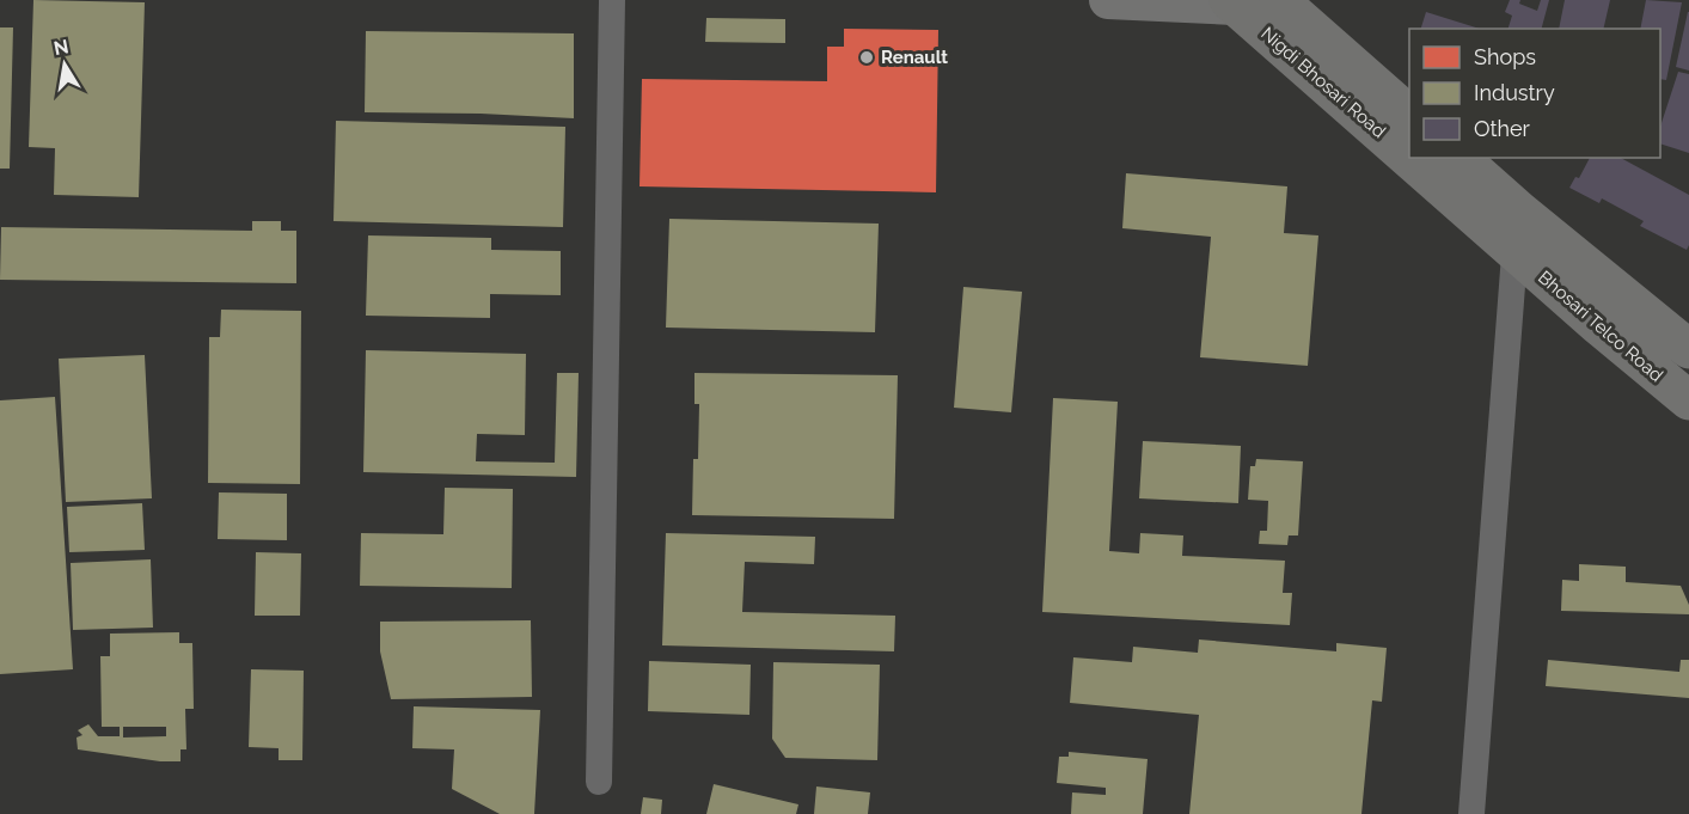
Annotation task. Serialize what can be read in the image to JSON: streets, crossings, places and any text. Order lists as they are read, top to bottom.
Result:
{
  "streets": {
    "main road": ["Nigdi Bhosari Road", "Bhosari Telco Road"]
  },
  "crossings": [
    ["Nigdi Bhosari Road", "Bhosari Telco Road"]
  ],
  "places": ["Renault"],
  "legend": ["Shops", "Industry", "Other"],
  "north": "top"
}
